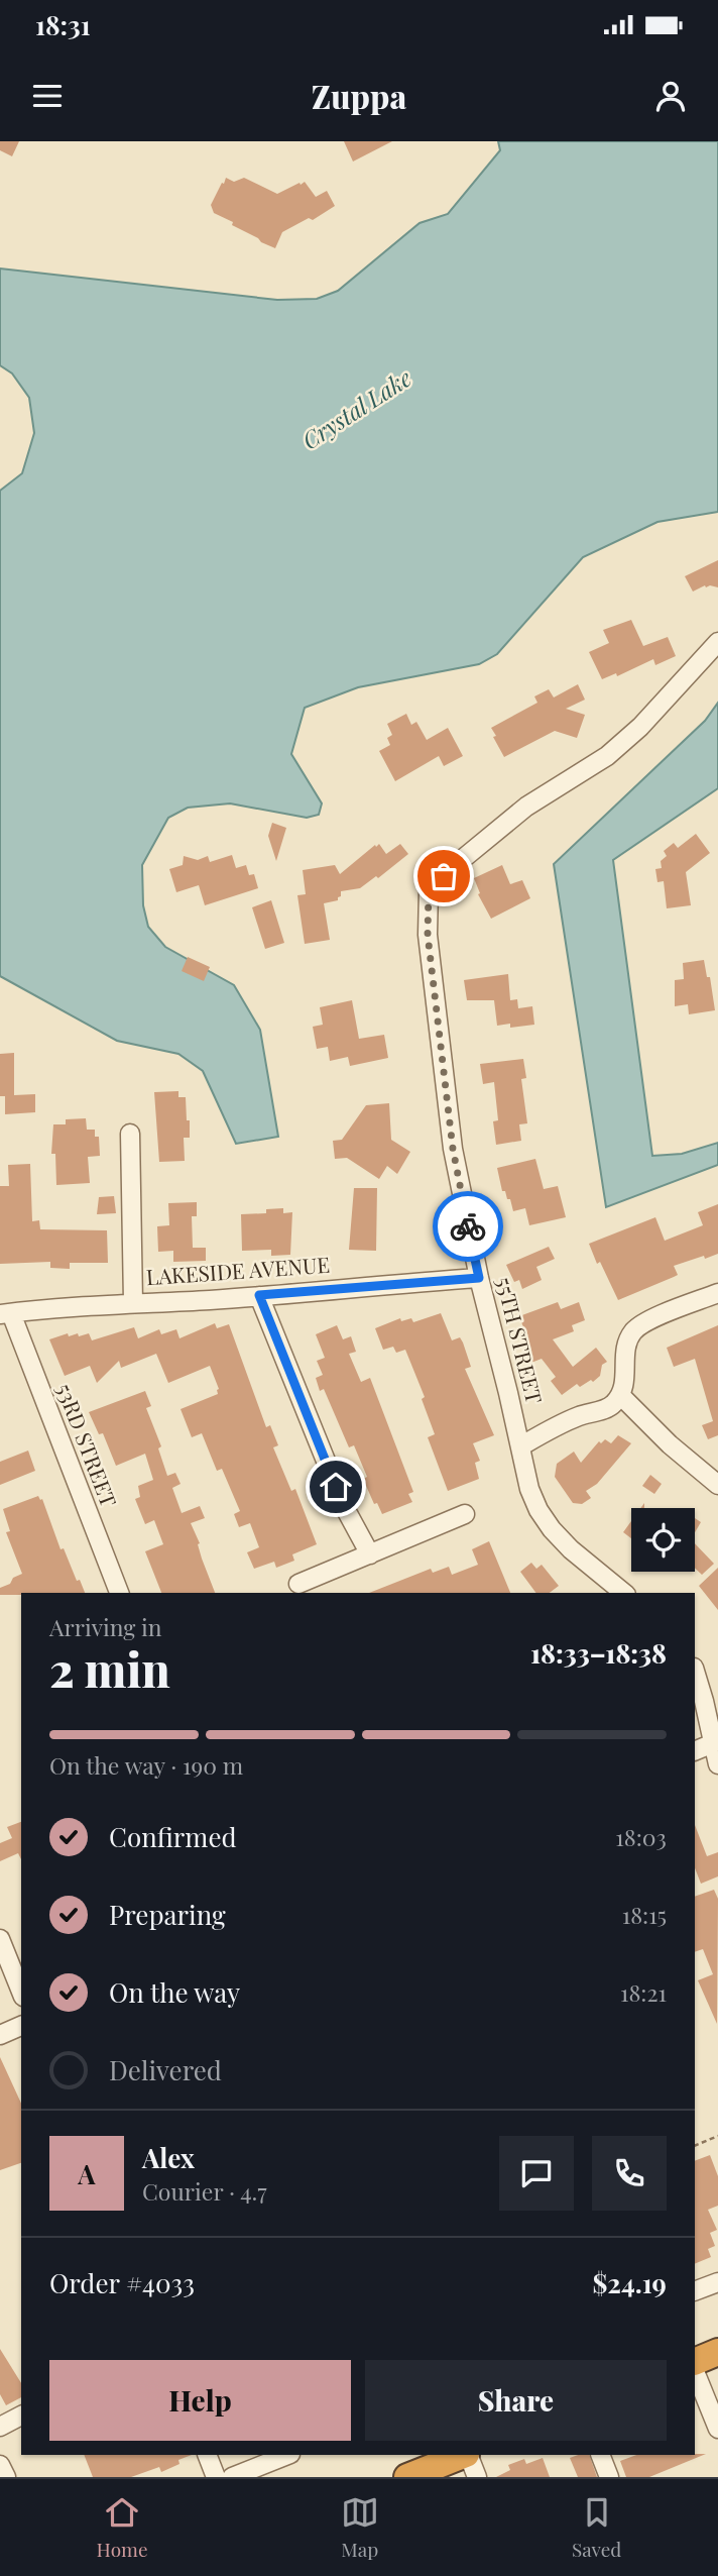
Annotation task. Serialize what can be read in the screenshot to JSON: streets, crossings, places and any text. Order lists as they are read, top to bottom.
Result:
{
  "streets": {
    "street": ["LAKESIDE AVENUE", "55TH STREET", "53RD STREET"]
  },
  "crossings": [
    ["LAKESIDE AVENUE", "55TH STREET"],
    ["LAKESIDE AVENUE", "53RD STREET"]
  ],
  "water": ["Crystal Lake"],
  "page": {
    "status": "18:31",
    "header": "Zuppa",
    "heading": ["2 min", "Arriving in", "18:33–18:38"],
    "panel": [
      "Alex",
      "Courier · 4.7",
      "Order #4033",
      "$24.19"
    ],
    "bar": "On the way · 190 m",
    "list": [
      ["Confirmed", "18:03"],
      ["Preparing", "18:15"],
      ["On the way", "18:21"],
      "Delivered"
    ],
    "round": "A",
    "buttons": ["Help", "Share"],
    "tabs": ["Home", "Map", "Saved"]
  }
}
